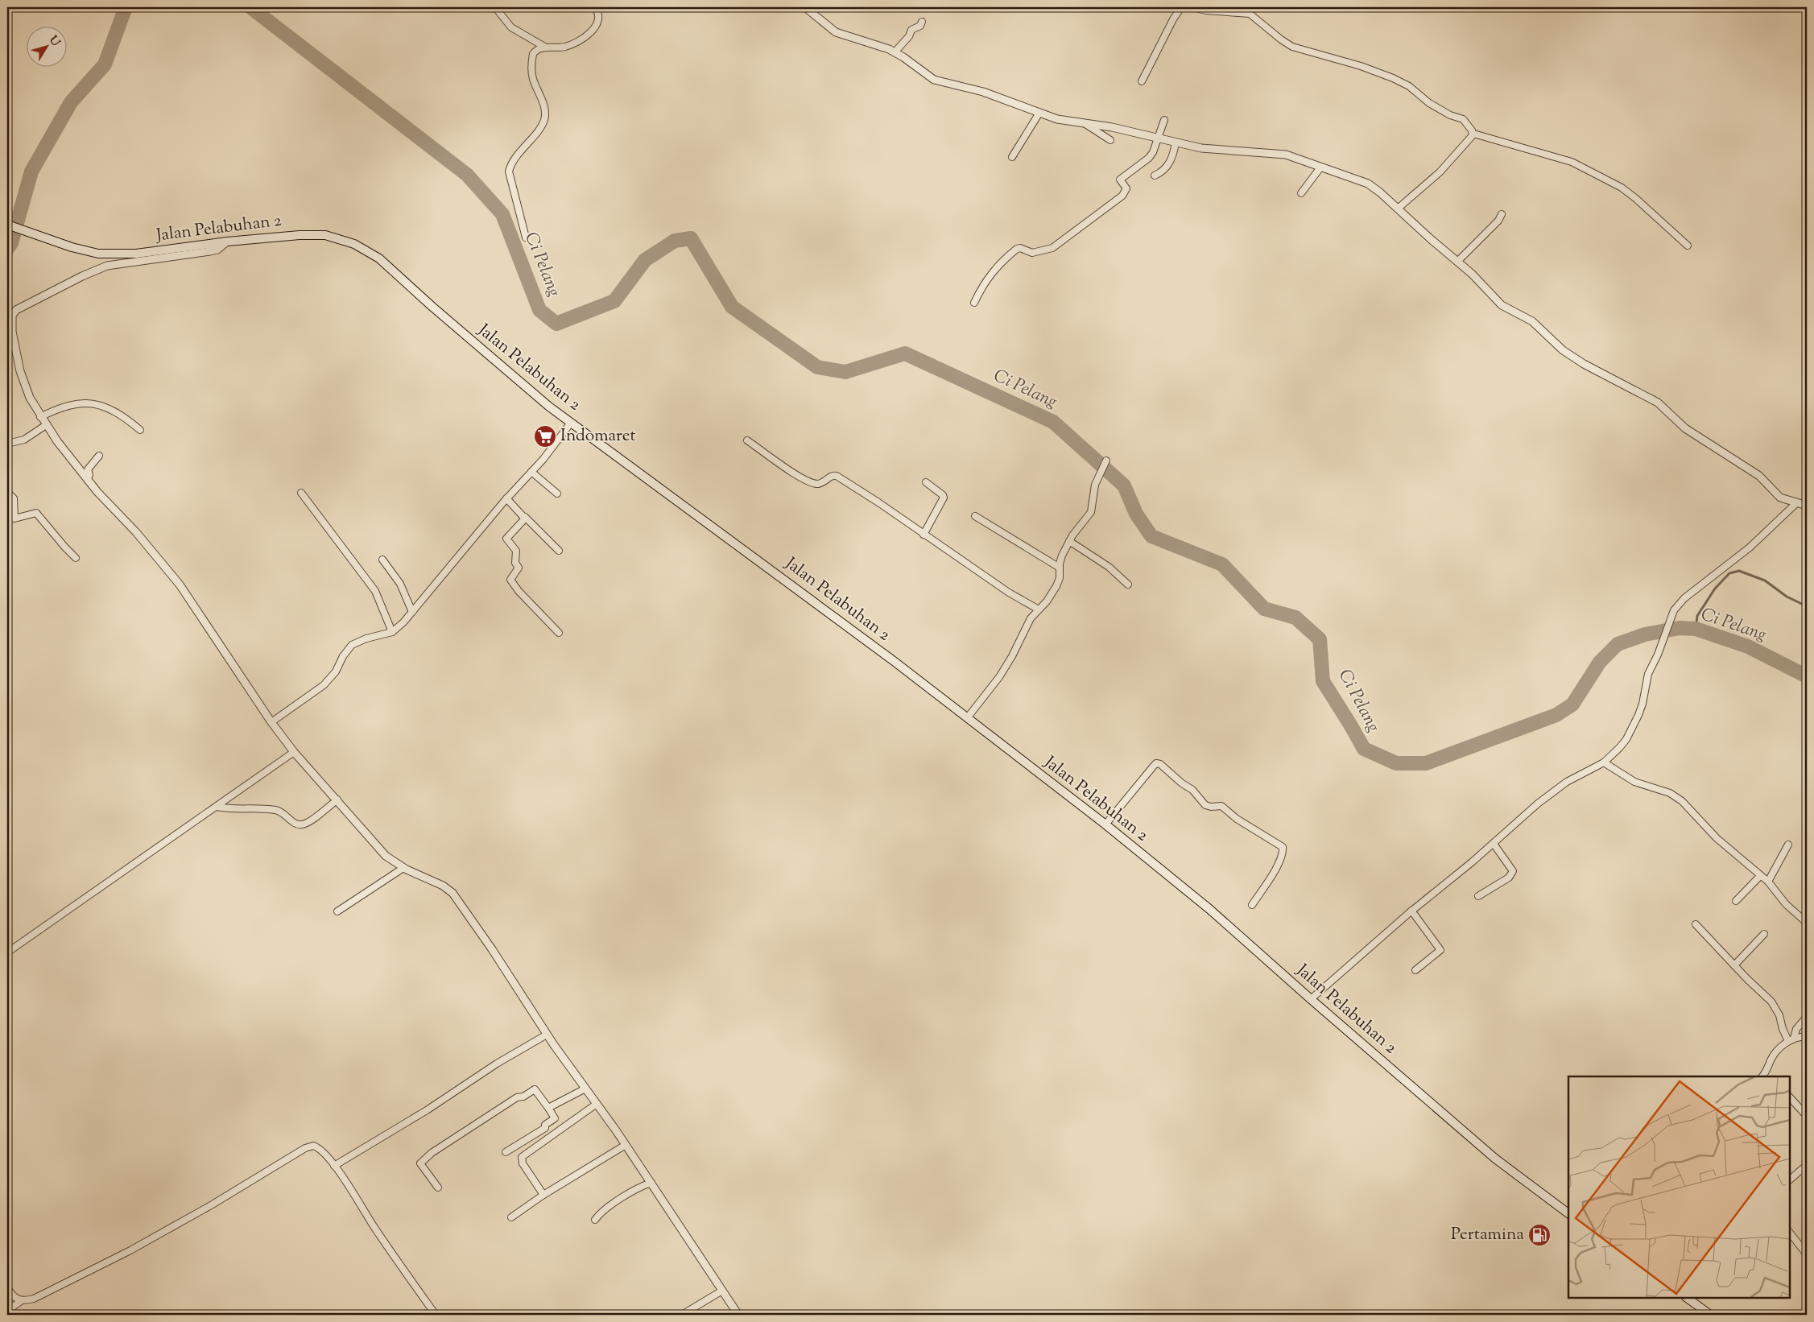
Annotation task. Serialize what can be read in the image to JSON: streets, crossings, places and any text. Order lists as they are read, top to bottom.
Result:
{
  "streets": {
    "main road": ["Jalan Pelabuhan 2"]
  },
  "water": ["Ci Pelang"],
  "places": {
    "supermarket": ["Indomaret"],
    "fuel station": ["Pertamina"]
  },
  "north": "top right"
}
